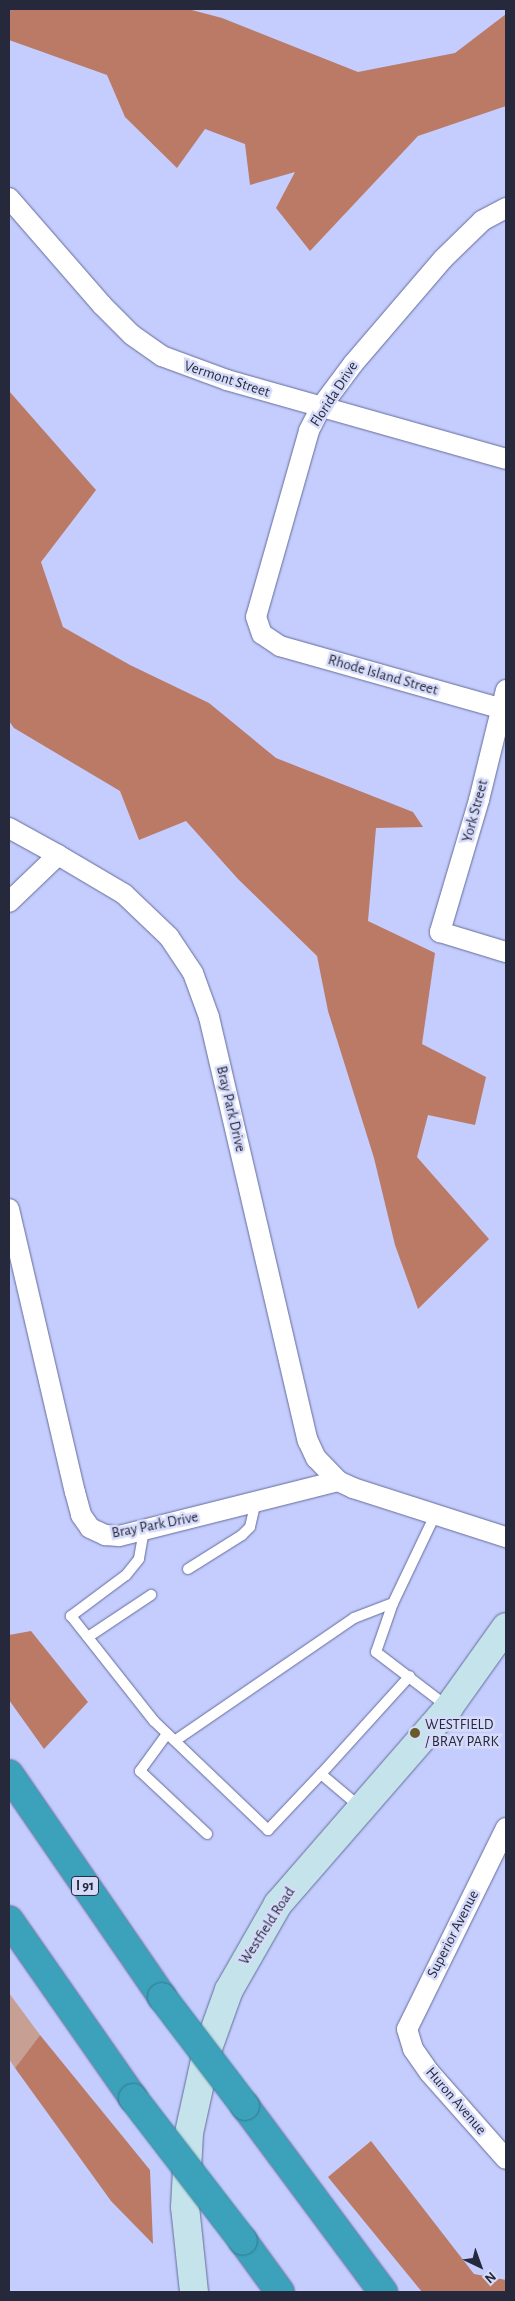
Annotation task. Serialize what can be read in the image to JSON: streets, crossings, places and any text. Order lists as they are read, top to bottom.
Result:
{
  "streets": {
    "highway": ["I 91"],
    "main road": ["Westfield Road"],
    "street": [
      "Vermont Street",
      "Florida Drive",
      "Rhode Island Street",
      "York Street",
      "Bray Park Drive",
      "Superior Avenue",
      "Huron Avenue"
    ]
  },
  "crossings": [
    ["Vermont Street", "Florida Drive"],
    ["Florida Drive", "Rhode Island Street"],
    ["Rhode Island Street", "York Street"],
    ["Superior Avenue", "Huron Avenue"]
  ],
  "places": ["WESTFIELD / BRAY PARK"],
  "north": "bottom right"
}
